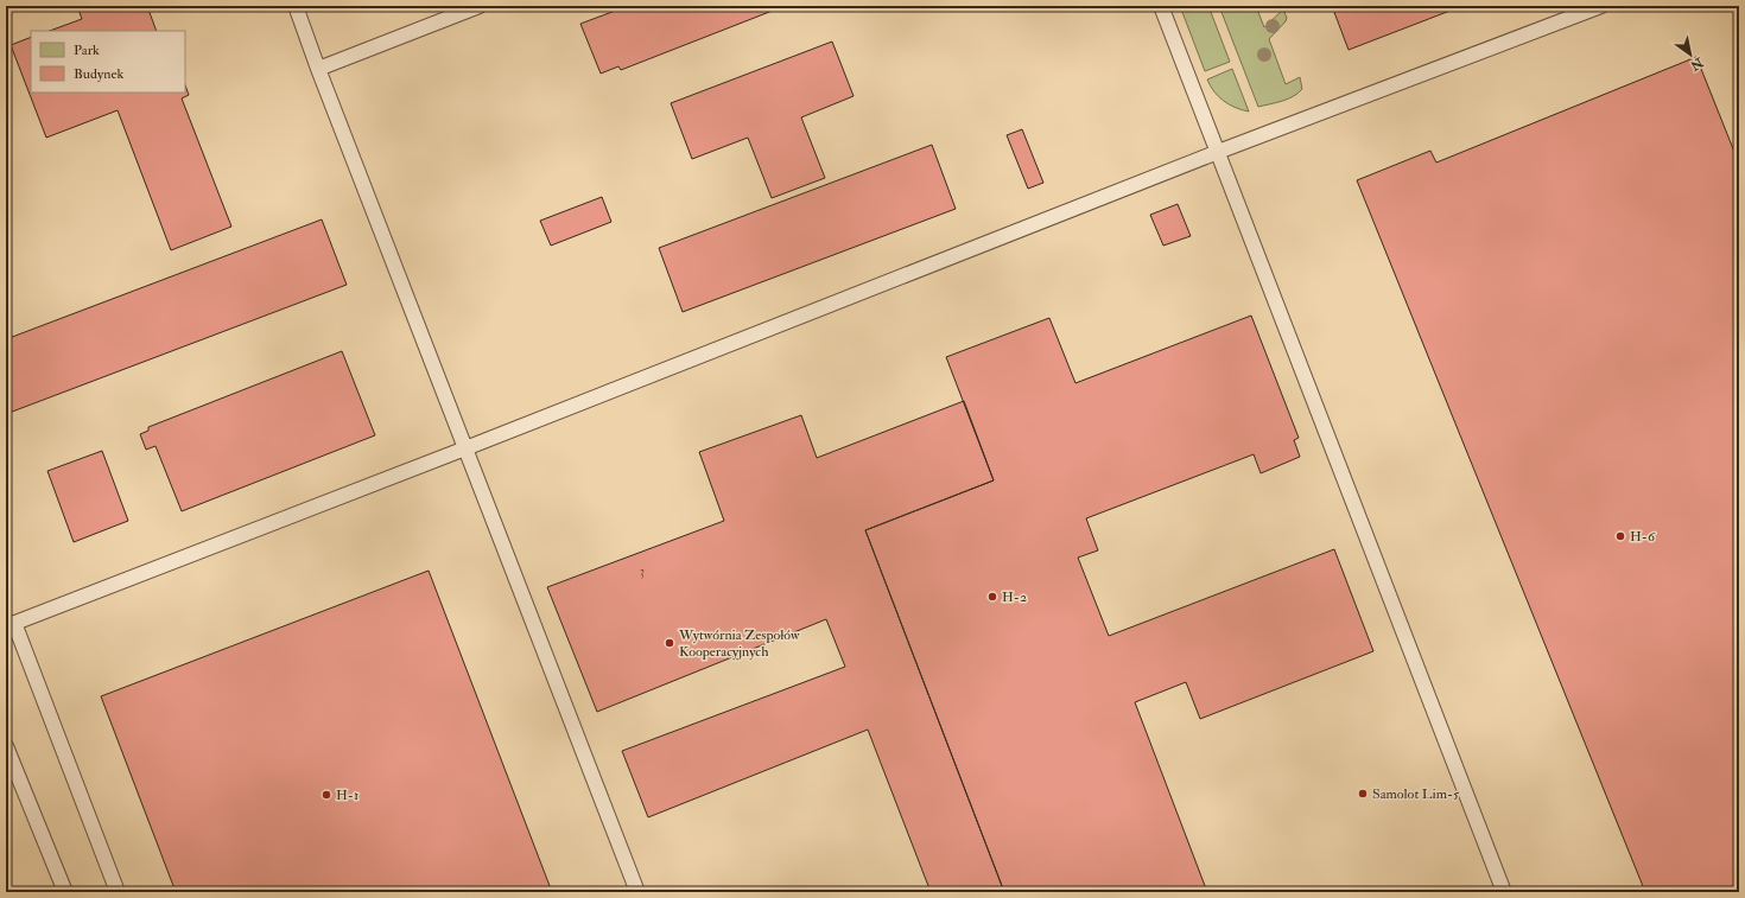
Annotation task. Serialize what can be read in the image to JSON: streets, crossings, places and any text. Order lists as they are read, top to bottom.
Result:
{
  "places": [
    "H-6",
    "H-2",
    "Wytwórnia Zespołów Kooperacyjnych",
    "Samolot Lim-5",
    "H-1"
  ],
  "house_numbers": ["3"],
  "legend": ["Park", "Budynek"],
  "north": "bottom right"
}
